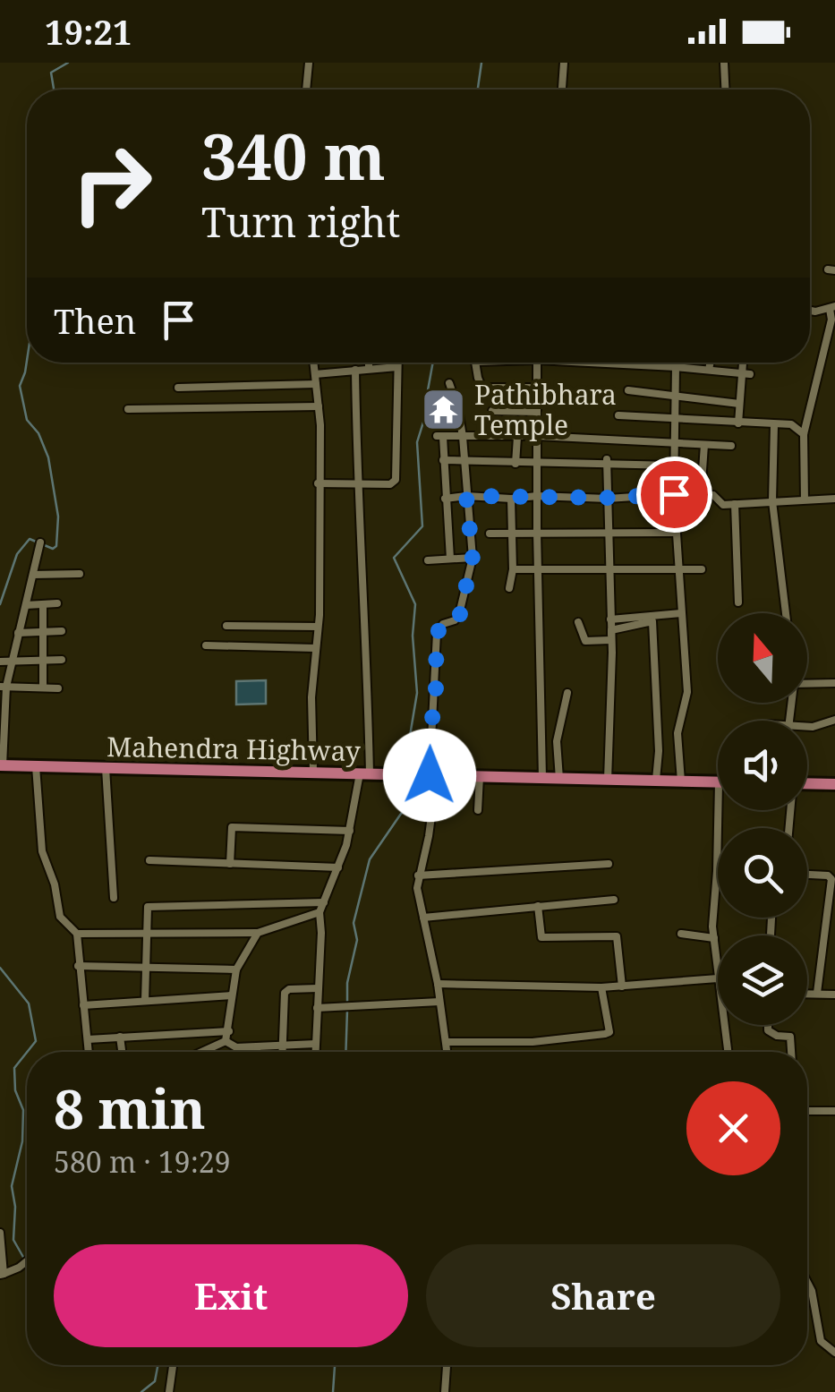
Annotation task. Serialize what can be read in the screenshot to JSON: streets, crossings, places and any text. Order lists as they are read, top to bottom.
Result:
{
  "streets": {
    "highway": ["Mahendra Highway"]
  },
  "places": {
    "temple": ["Pathibhara Temple"]
  },
  "north": "top",
  "page": {
    "status": "19:21",
    "turn": ["340 m", "Turn right"],
    "then": "Then",
    "heading": ["8 min", "580 m · 19:29"],
    "buttons": ["Exit", "Share"]
  }
}
